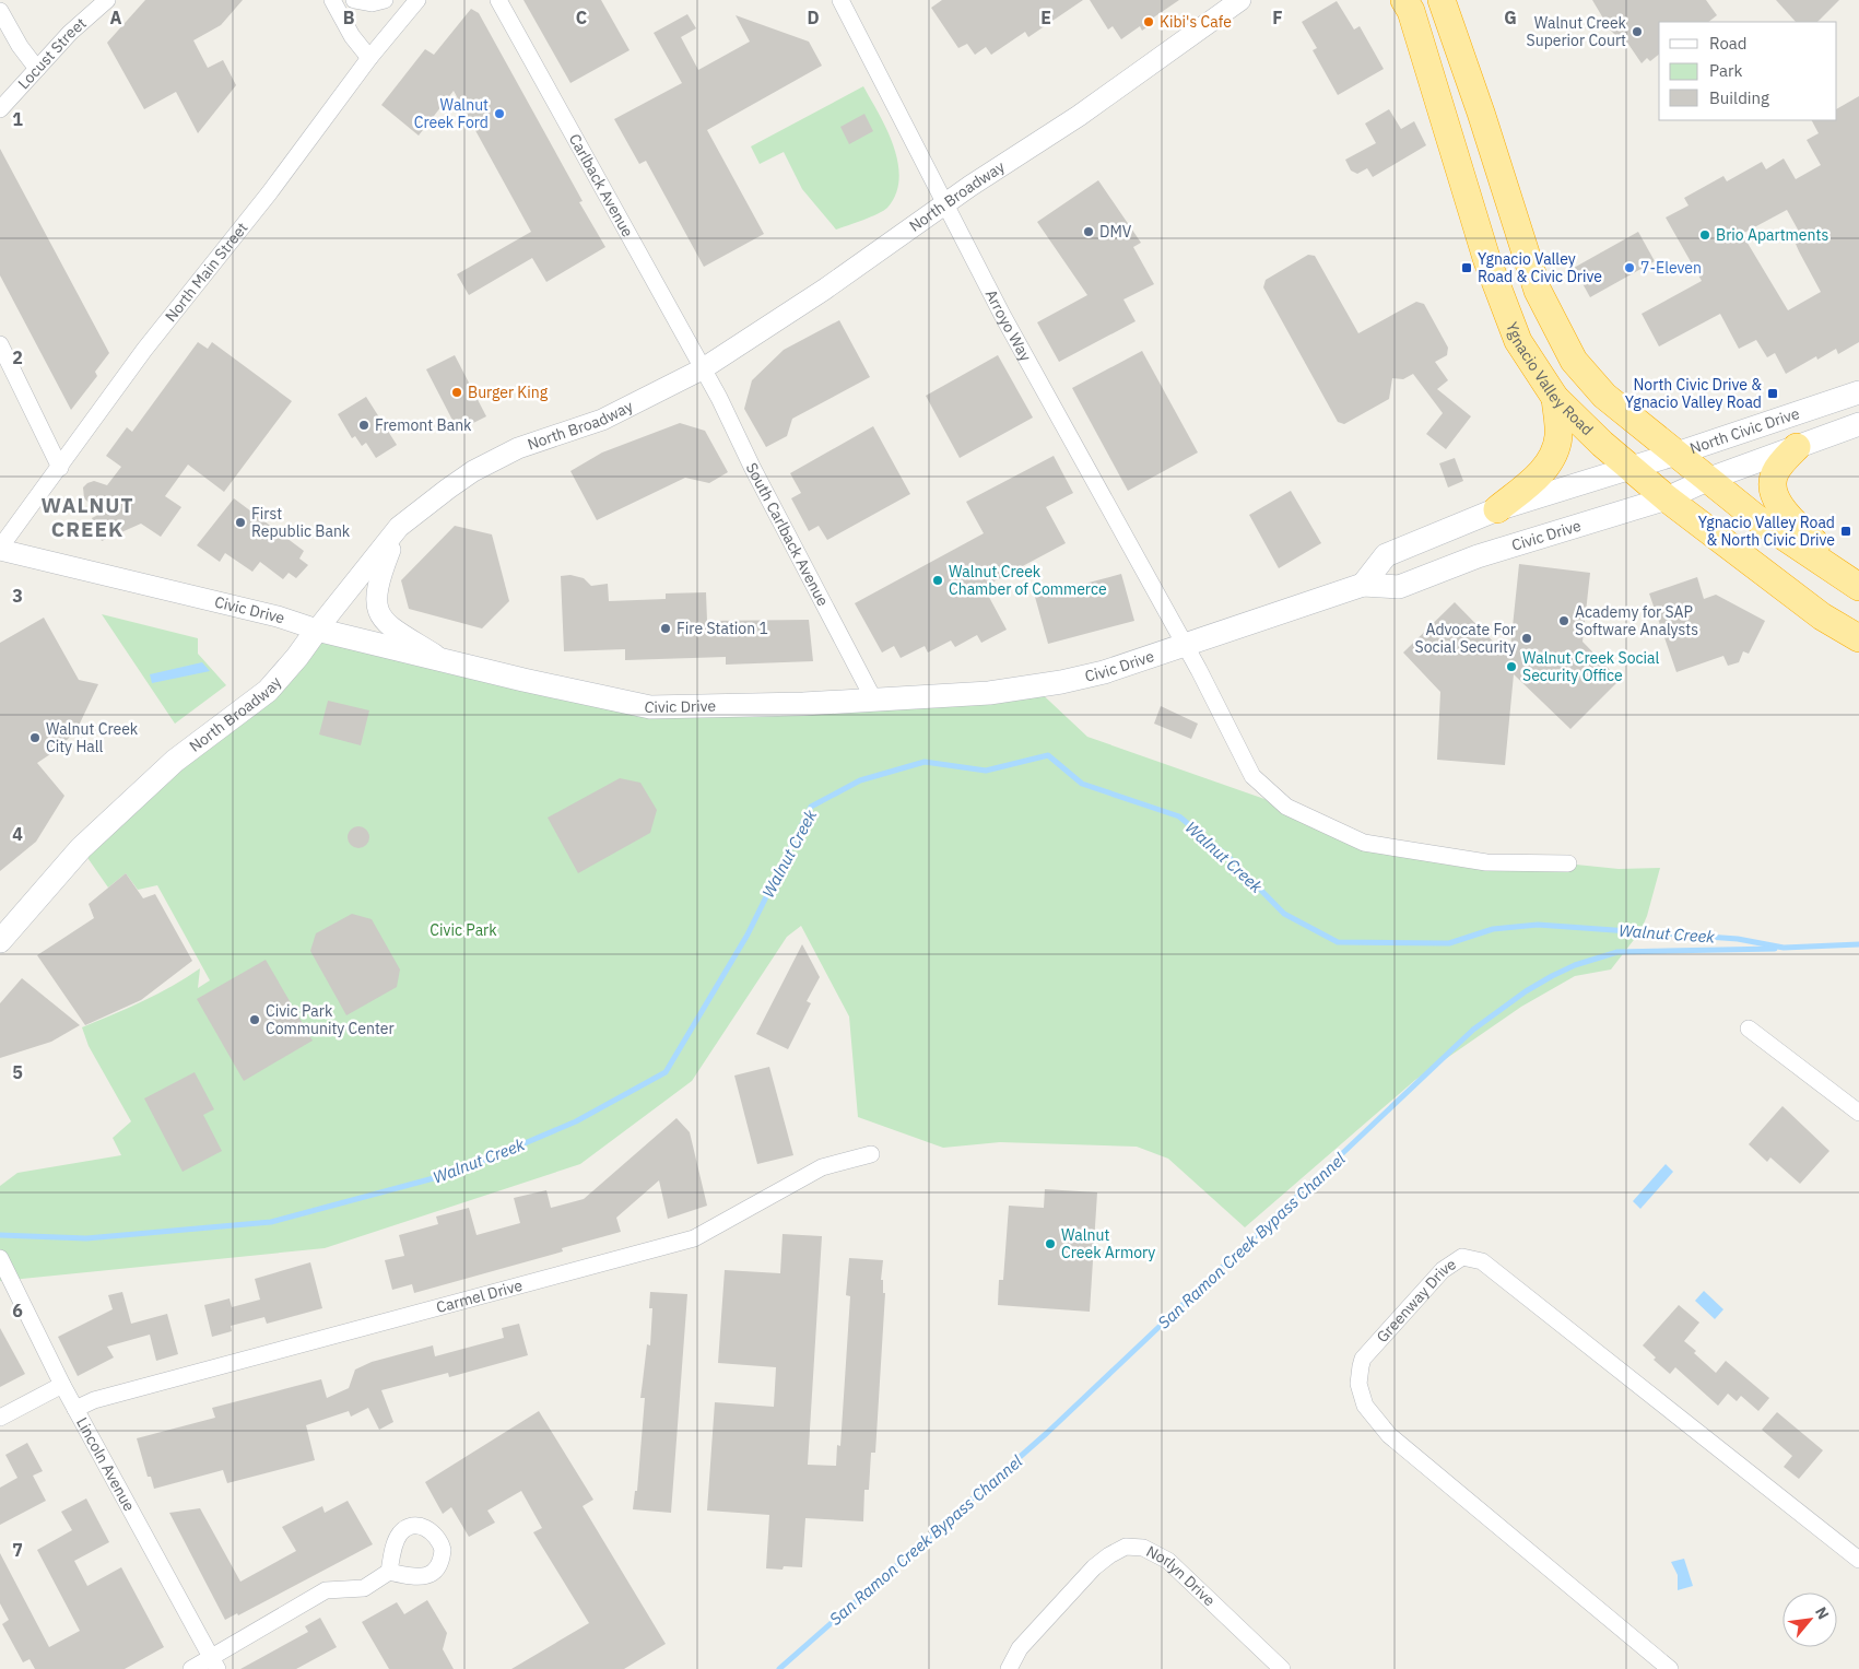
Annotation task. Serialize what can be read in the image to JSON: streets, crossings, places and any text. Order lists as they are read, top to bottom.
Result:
{
  "streets": {
    "highway": ["Ygnacio Valley Road"],
    "main road": ["North Broadway", "North Civic Drive", "Civic Drive"],
    "street": [
      "Locust Street",
      "Carlback Avenue",
      "North Main Street",
      "Arroyo Way",
      "South Carlback Avenue",
      "Carmel Drive",
      "Greenway Drive",
      "Lincoln Avenue",
      "Norlyn Drive"
    ]
  },
  "crossings": [
    ["Carlback Avenue", "North Broadway"],
    ["Carlback Avenue", "South Carlback Avenue"],
    ["North Broadway", "Arroyo Way"],
    ["North Broadway", "South Carlback Avenue"],
    ["North Broadway", "Civic Drive"],
    ["North Main Street", "Civic Drive"],
    ["Arroyo Way", "Civic Drive"],
    ["Ygnacio Valley Road", "North Civic Drive"],
    ["Ygnacio Valley Road", "Civic Drive"],
    ["South Carlback Avenue", "Civic Drive"],
    ["Carmel Drive", "Lincoln Avenue"]
  ],
  "districts": ["WALNUT CREEK"],
  "water": ["Walnut Creek", "San Ramon Creek Bypass Channel"],
  "parks": ["Civic Park"],
  "places": {
    "other": [
      "Kibi's Cafe",
      "Walnut Creek Superior Court",
      "Walnut Creek Ford",
      "DMV",
      "Brio Apartments",
      "7-Eleven",
      "Burger King",
      "Fremont Bank",
      "First Republic Bank",
      "Walnut Creek Chamber of Commerce",
      "Academy for SAP Software Analysts",
      "Fire Station 1",
      "Advocate For Social Security",
      "Walnut Creek Social Security Office",
      "Walnut Creek City Hall",
      "Civic Park Community Center",
      "Walnut Creek Armory"
    ],
    "transit": ["Ygnacio Valley Road & Civic Drive", "North Civic Drive & Ygnacio Valley Road", "Ygnacio Valley Road & North Civic Drive"]
  },
  "legend": ["Road", "Park", "Building"],
  "north": "top right",
  "grid": {
    "columns": [
      "A",
      "B",
      "C",
      "D",
      "E",
      "F",
      "G"
    ],
    "rows": [
      "1",
      "2",
      "3",
      "4",
      "5",
      "6",
      "7"
    ]
  }
}
